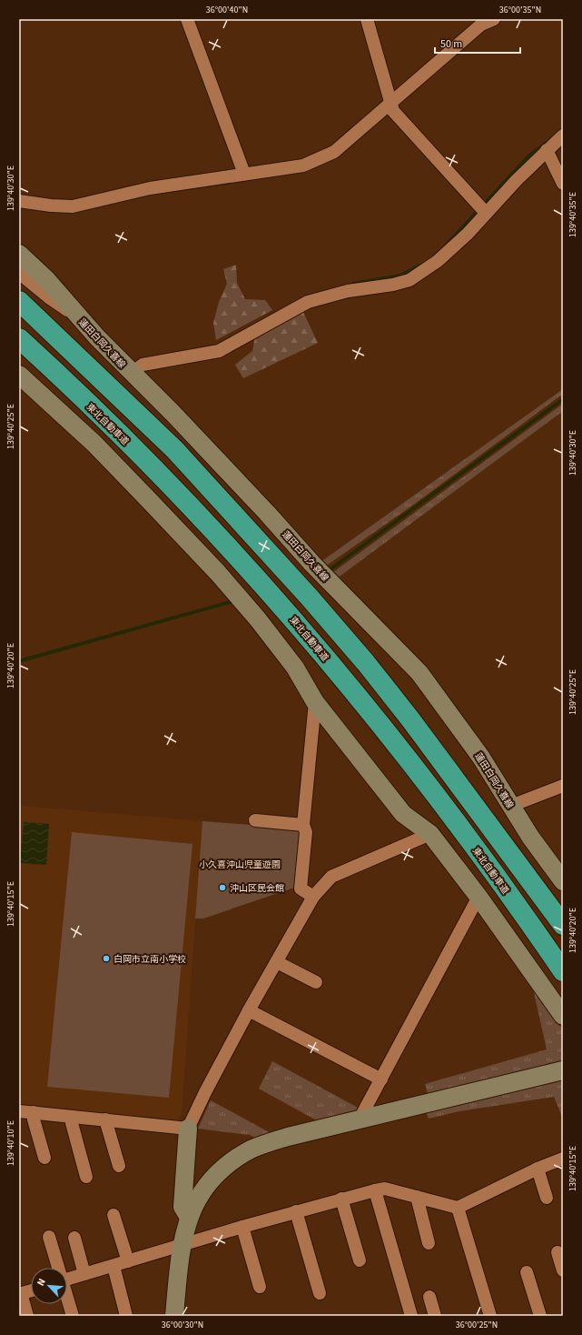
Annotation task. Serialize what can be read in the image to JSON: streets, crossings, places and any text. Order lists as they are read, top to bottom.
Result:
{
  "streets": {
    "highway": ["東北自動車道"],
    "street": ["蓮田白岡久喜線"]
  },
  "parks": ["小久喜沖山児童遊園"],
  "places": ["沖山区民会館", "白岡市立南小学校"],
  "scale_bar": "50 m",
  "north": "top left",
  "coordinates": [
    "36°00'40\"N",
    "36°00'35\"N",
    "139°40'30\"E",
    "139°40'35\"E",
    "139°40'25\"E",
    "139°40'20\"E",
    "139°40'15\"E",
    "139°40'10\"E",
    "36°00'30\"N",
    "36°00'25\"N"
  ]
}
